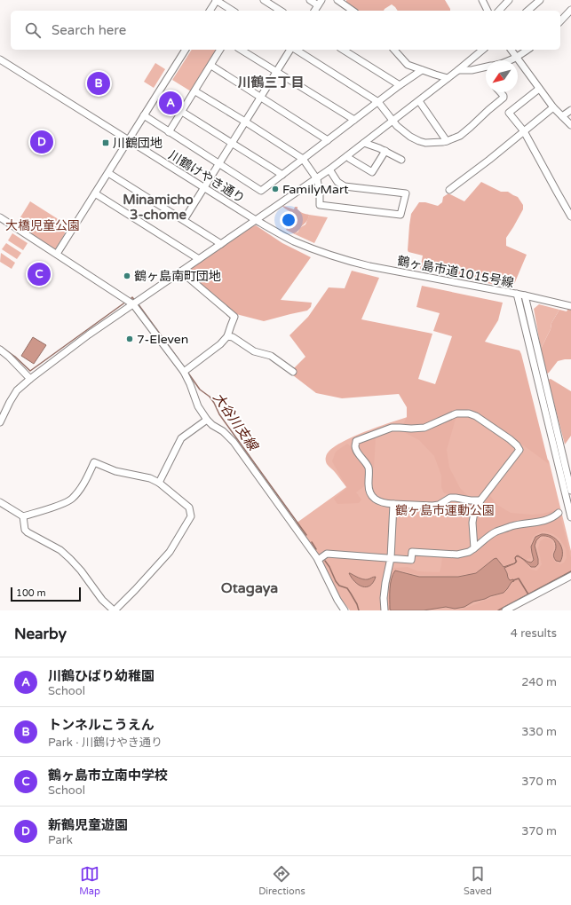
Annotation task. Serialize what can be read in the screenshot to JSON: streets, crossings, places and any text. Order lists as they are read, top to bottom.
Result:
{
  "streets": {
    "street": ["川鶴けやき通り", "鶴ヶ島市道1015号線"]
  },
  "crossings": [
    ["川鶴けやき通り", "鶴ヶ島市道1015号線"]
  ],
  "districts": ["川鶴三丁目", "Minamicho 3-chome", "Otagaya"],
  "water": ["大谷川支線"],
  "parks": ["大橋児童公園", "鶴ヶ島市運動公園"],
  "places": {
    "transit": ["川鶴団地"],
    "other": ["FamilyMart", "鶴ヶ島南町団地", "7-Eleven"]
  },
  "scale_bar": "100 m",
  "north": "bottom left",
  "page": {
    "search": "Search here",
    "pins": [
      "B",
      "A",
      "D",
      "C"
    ],
    "scale": "100 m",
    "heading": ["Nearby", "4 results"],
    "list": [
      {
        "mark": "A",
        "name": "川鶴ひばり幼稚園",
        "note": "School",
        "value": "240 m"
      },
      {
        "mark": "B",
        "name": "トンネルこうえん",
        "note": "Park · 川鶴けやき通り",
        "value": "330 m"
      },
      {
        "mark": "C",
        "name": "鶴ヶ島市立南中学校",
        "note": "School",
        "value": "370 m"
      },
      {
        "mark": "D",
        "name": "新鶴児童遊園",
        "note": "Park",
        "value": "370 m"
      }
    ],
    "nav": ["Map", "Directions", "Saved"]
  }
}
